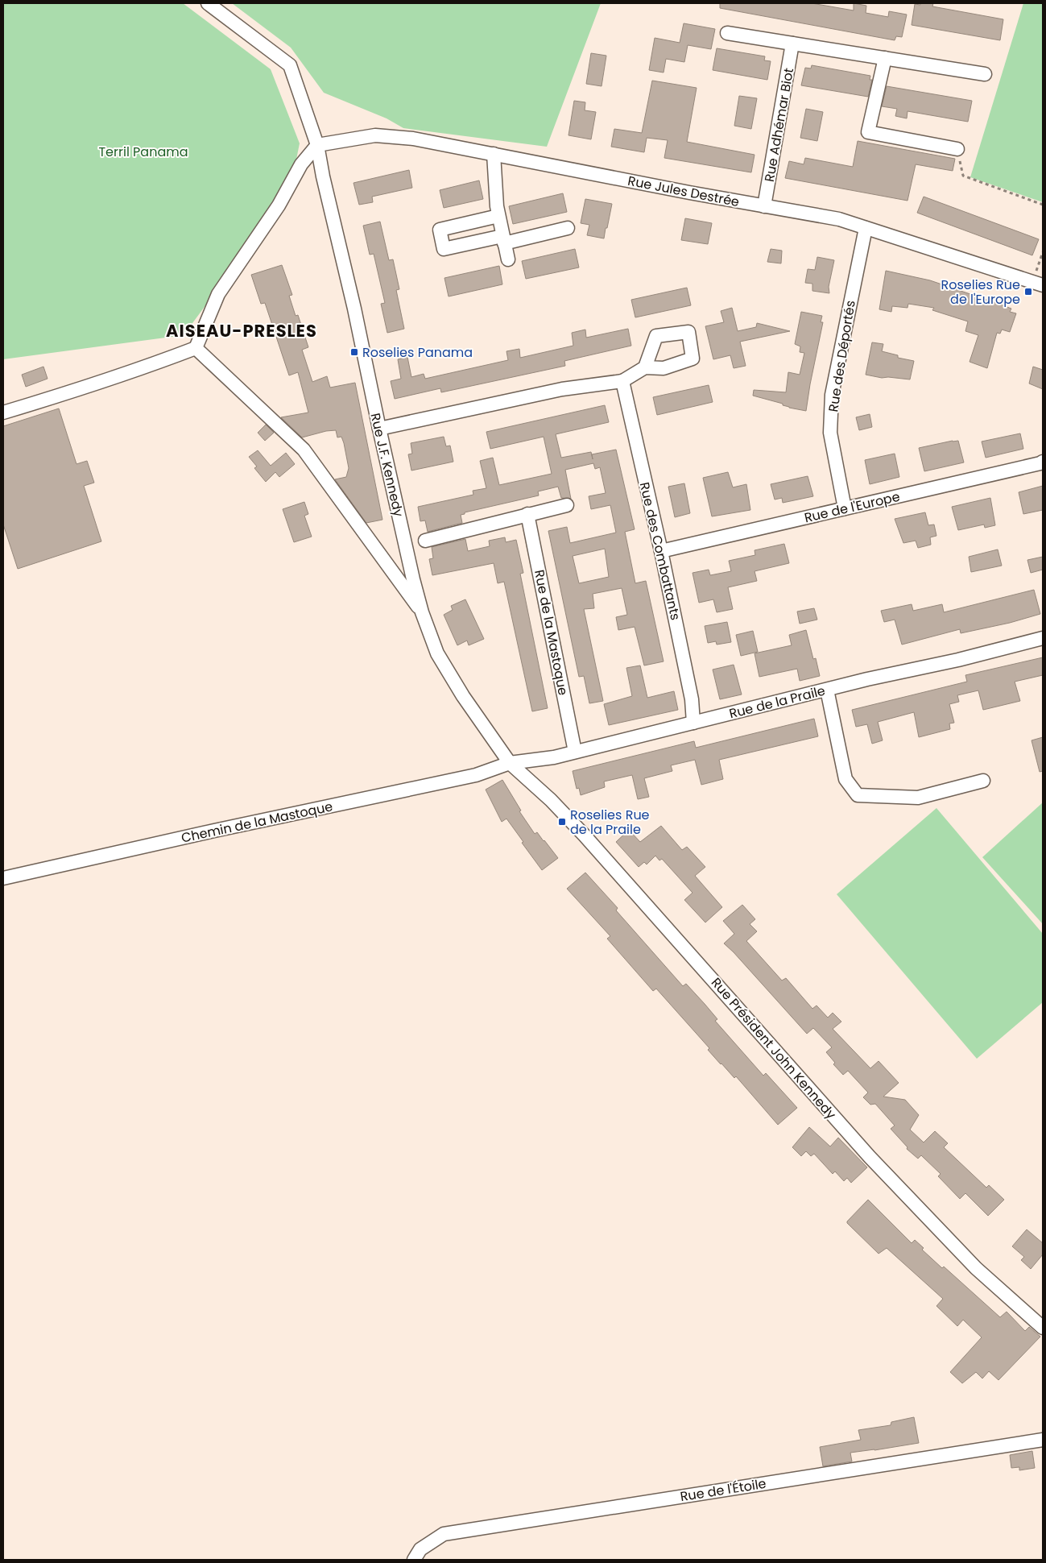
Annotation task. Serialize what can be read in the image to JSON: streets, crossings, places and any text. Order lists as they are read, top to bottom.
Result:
{
  "streets": {
    "street": [
      "Rue Adhémar Biot",
      "Rue Jules Destrée",
      "Rue des Déportés",
      "Rue J.F. Kennedy",
      "Rue de l'Europe",
      "Rue des Combattants",
      "Rue de la Mastoque",
      "Rue de la Praile",
      "Chemin de la Mastoque",
      "Rue Président John Kennedy",
      "Rue de l'Étoile"
    ]
  },
  "crossings": [
    ["Rue Adhémar Biot", "Rue Jules Destrée"],
    ["Rue Jules Destrée", "Rue des Déportés"],
    ["Rue Jules Destrée", "Rue J.F. Kennedy"],
    ["Rue des Déportés", "Rue de l'Europe"],
    ["Rue J.F. Kennedy", "Rue de la Praile"],
    ["Rue J.F. Kennedy", "Chemin de la Mastoque"],
    ["Rue J.F. Kennedy", "Rue Président John Kennedy"],
    ["Rue de l'Europe", "Rue des Combattants"],
    ["Rue des Combattants", "Rue de la Praile"],
    ["Rue de la Mastoque", "Rue de la Praile"],
    ["Rue de la Praile", "Chemin de la Mastoque"],
    ["Rue de la Praile", "Rue Président John Kennedy"],
    ["Chemin de la Mastoque", "Rue Président John Kennedy"]
  ],
  "districts": ["AISEAU-PRESLES"],
  "parks": ["Terril Panama"],
  "places": {
    "transit": ["Roselies Rue de l'Europe", "Roselies Panama", "Roselies Rue de la Praile"]
  }
}
